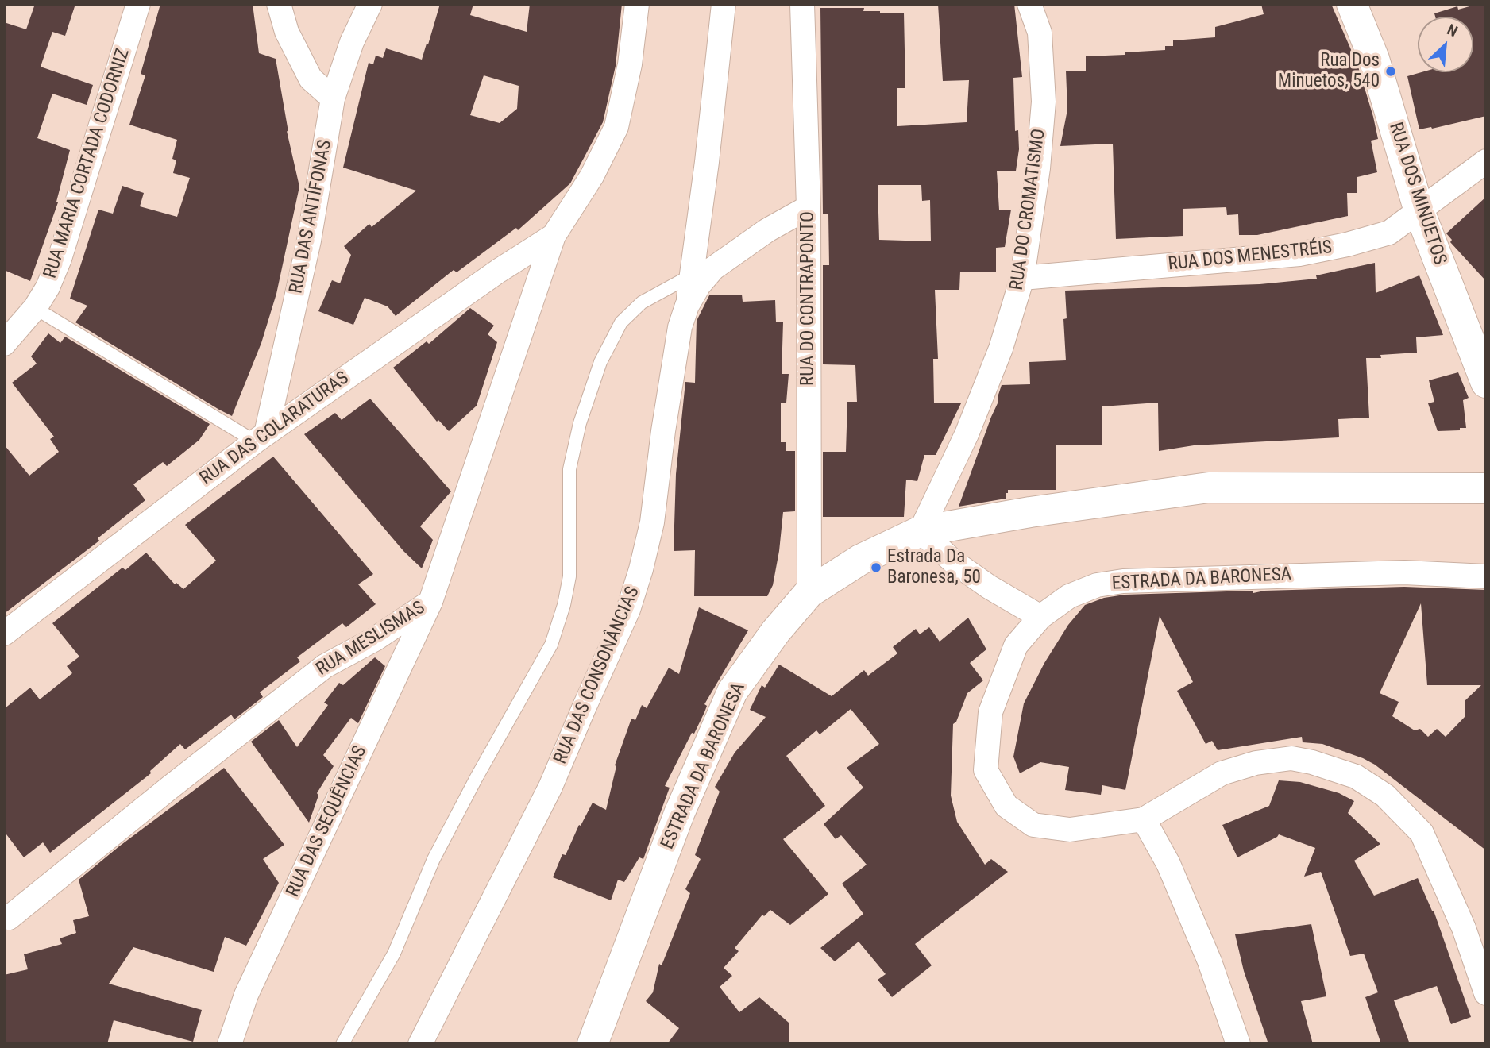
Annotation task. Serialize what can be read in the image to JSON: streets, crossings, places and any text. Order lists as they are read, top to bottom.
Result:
{
  "streets": {
    "main road": ["RUA DOS MINUETOS", "ESTRADA DA BARONESA"],
    "street": [
      "RUA MARIA CORTADA CODORNIZ",
      "RUA DO CROMATISMO",
      "RUA DAS ANTÍFONAS",
      "RUA DOS MENESTRÉIS",
      "RUA DO CONTRAPONTO",
      "RUA DAS COLARATURAS",
      "RUA MESLISMAS",
      "RUA DAS CONSONÂNCIAS",
      "RUA DAS SEQUÊNCIAS"
    ]
  },
  "crossings": [
    ["RUA DOS MINUETOS", "RUA DOS MENESTRÉIS"],
    ["RUA DO CROMATISMO", "RUA DOS MENESTRÉIS"],
    ["RUA DO CROMATISMO", "ESTRADA DA BARONESA"],
    ["RUA DAS ANTÍFONAS", "RUA DAS COLARATURAS"],
    ["RUA DO CONTRAPONTO", "ESTRADA DA BARONESA"],
    ["RUA DO CONTRAPONTO", "RUA DAS CONSONÂNCIAS"],
    ["RUA DAS COLARATURAS", "RUA MESLISMAS"],
    ["RUA MESLISMAS", "RUA DAS SEQUÊNCIAS"]
  ],
  "places": ["Rua Dos Minuetos, 540", "Estrada Da Baronesa, 50"],
  "north": "top right"
}
